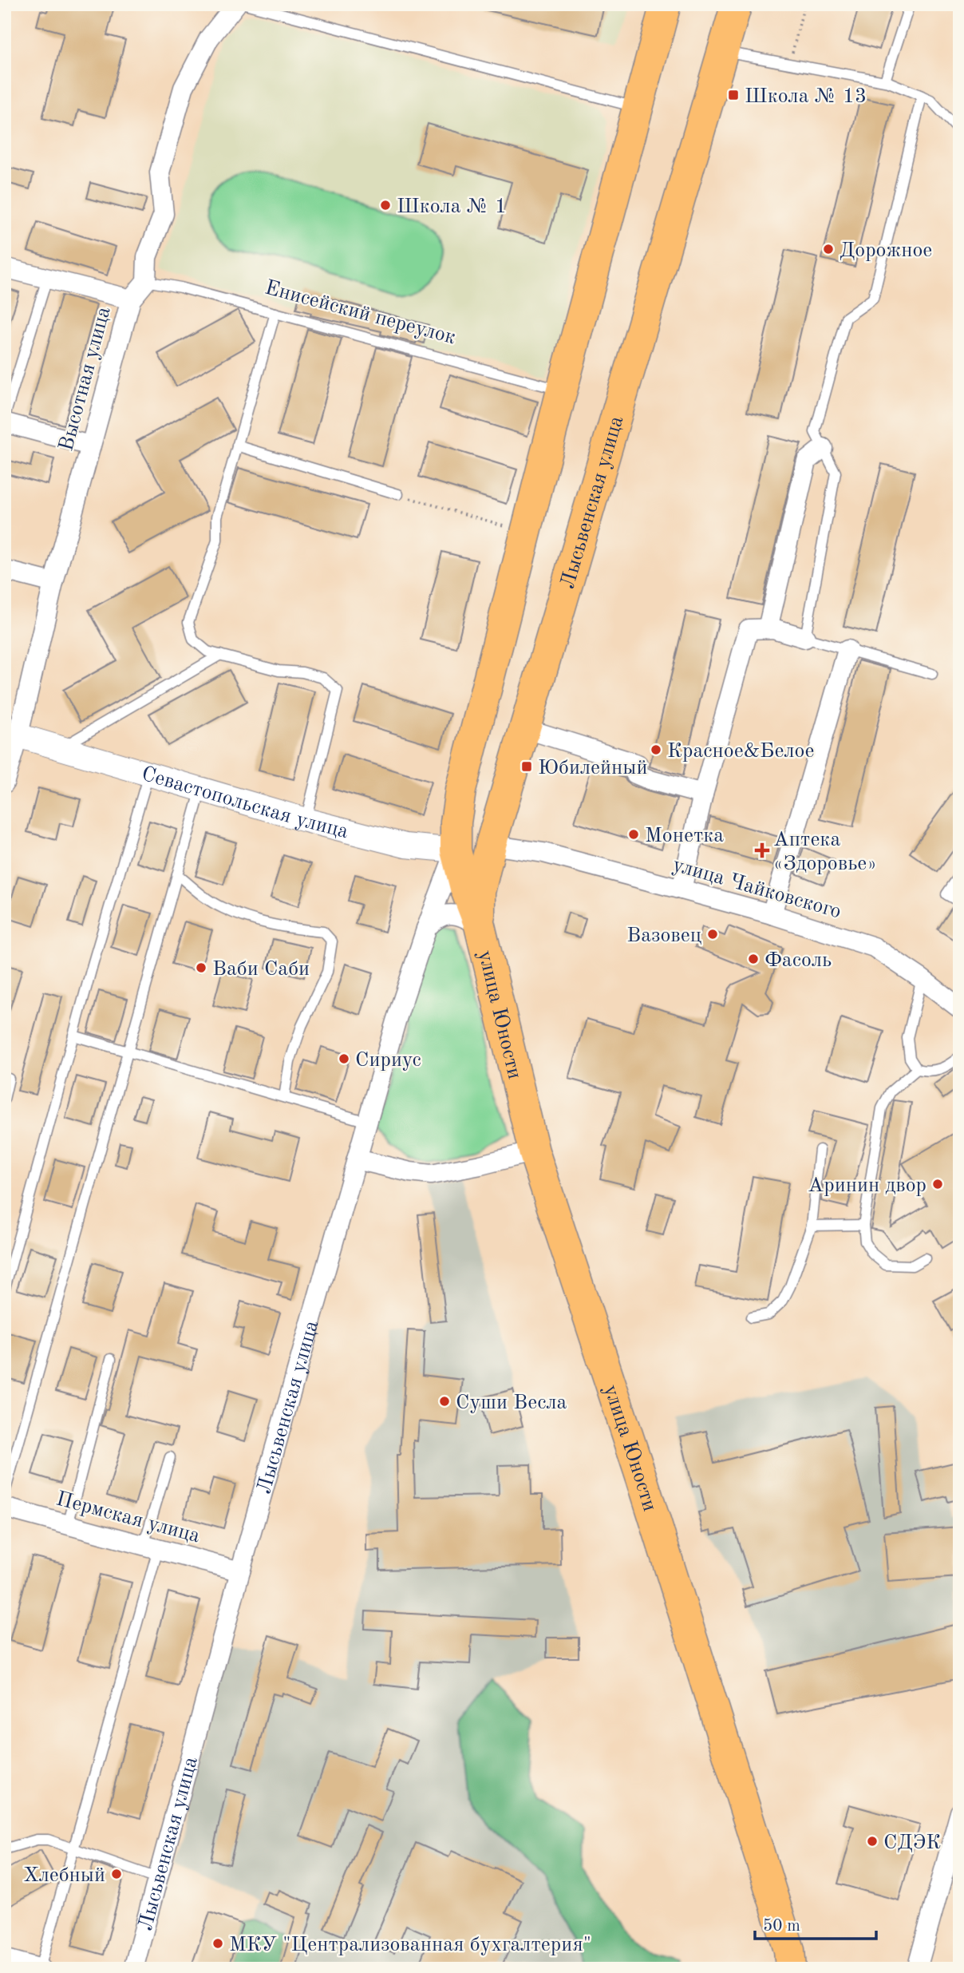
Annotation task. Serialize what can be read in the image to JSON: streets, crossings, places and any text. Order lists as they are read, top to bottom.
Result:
{
  "streets": {
    "main road": ["Лысьвенская улица", "Севастопольская улица", "улица Юности"],
    "street": ["Высотная улица", "улица Чайковского", "Пермская улица"],
    "lane": ["Енисейский переулок"]
  },
  "crossings": [
    ["Енисейский переулок", "Высотная улица"],
    ["Енисейский переулок", "Лысьвенская улица"],
    ["Высотная улица", "Севастопольская улица"],
    ["Лысьвенская улица", "Севастопольская улица"],
    ["Лысьвенская улица", "улица Чайковского"],
    ["Лысьвенская улица", "улица Юности"],
    ["Лысьвенская улица", "Пермская улица"],
    ["Севастопольская улица", "улица Чайковского"]
  ],
  "places": {
    "transit": ["Школа № 13", "Юбилейный"],
    "other": [
      "Школа № 1",
      "Дорожное",
      "Красное&Белое",
      "Монетка",
      "Вазовец",
      "Фасоль",
      "Ваби Саби",
      "Сириус",
      "Аринин двор",
      "Суши Весла",
      "СДЭК",
      "Хлебный",
      "МКУ \"Централизованная бухгалтерия\""
    ],
    "health": ["Аптека «Здоровье»"]
  },
  "scale_bar": "50 m"
}
